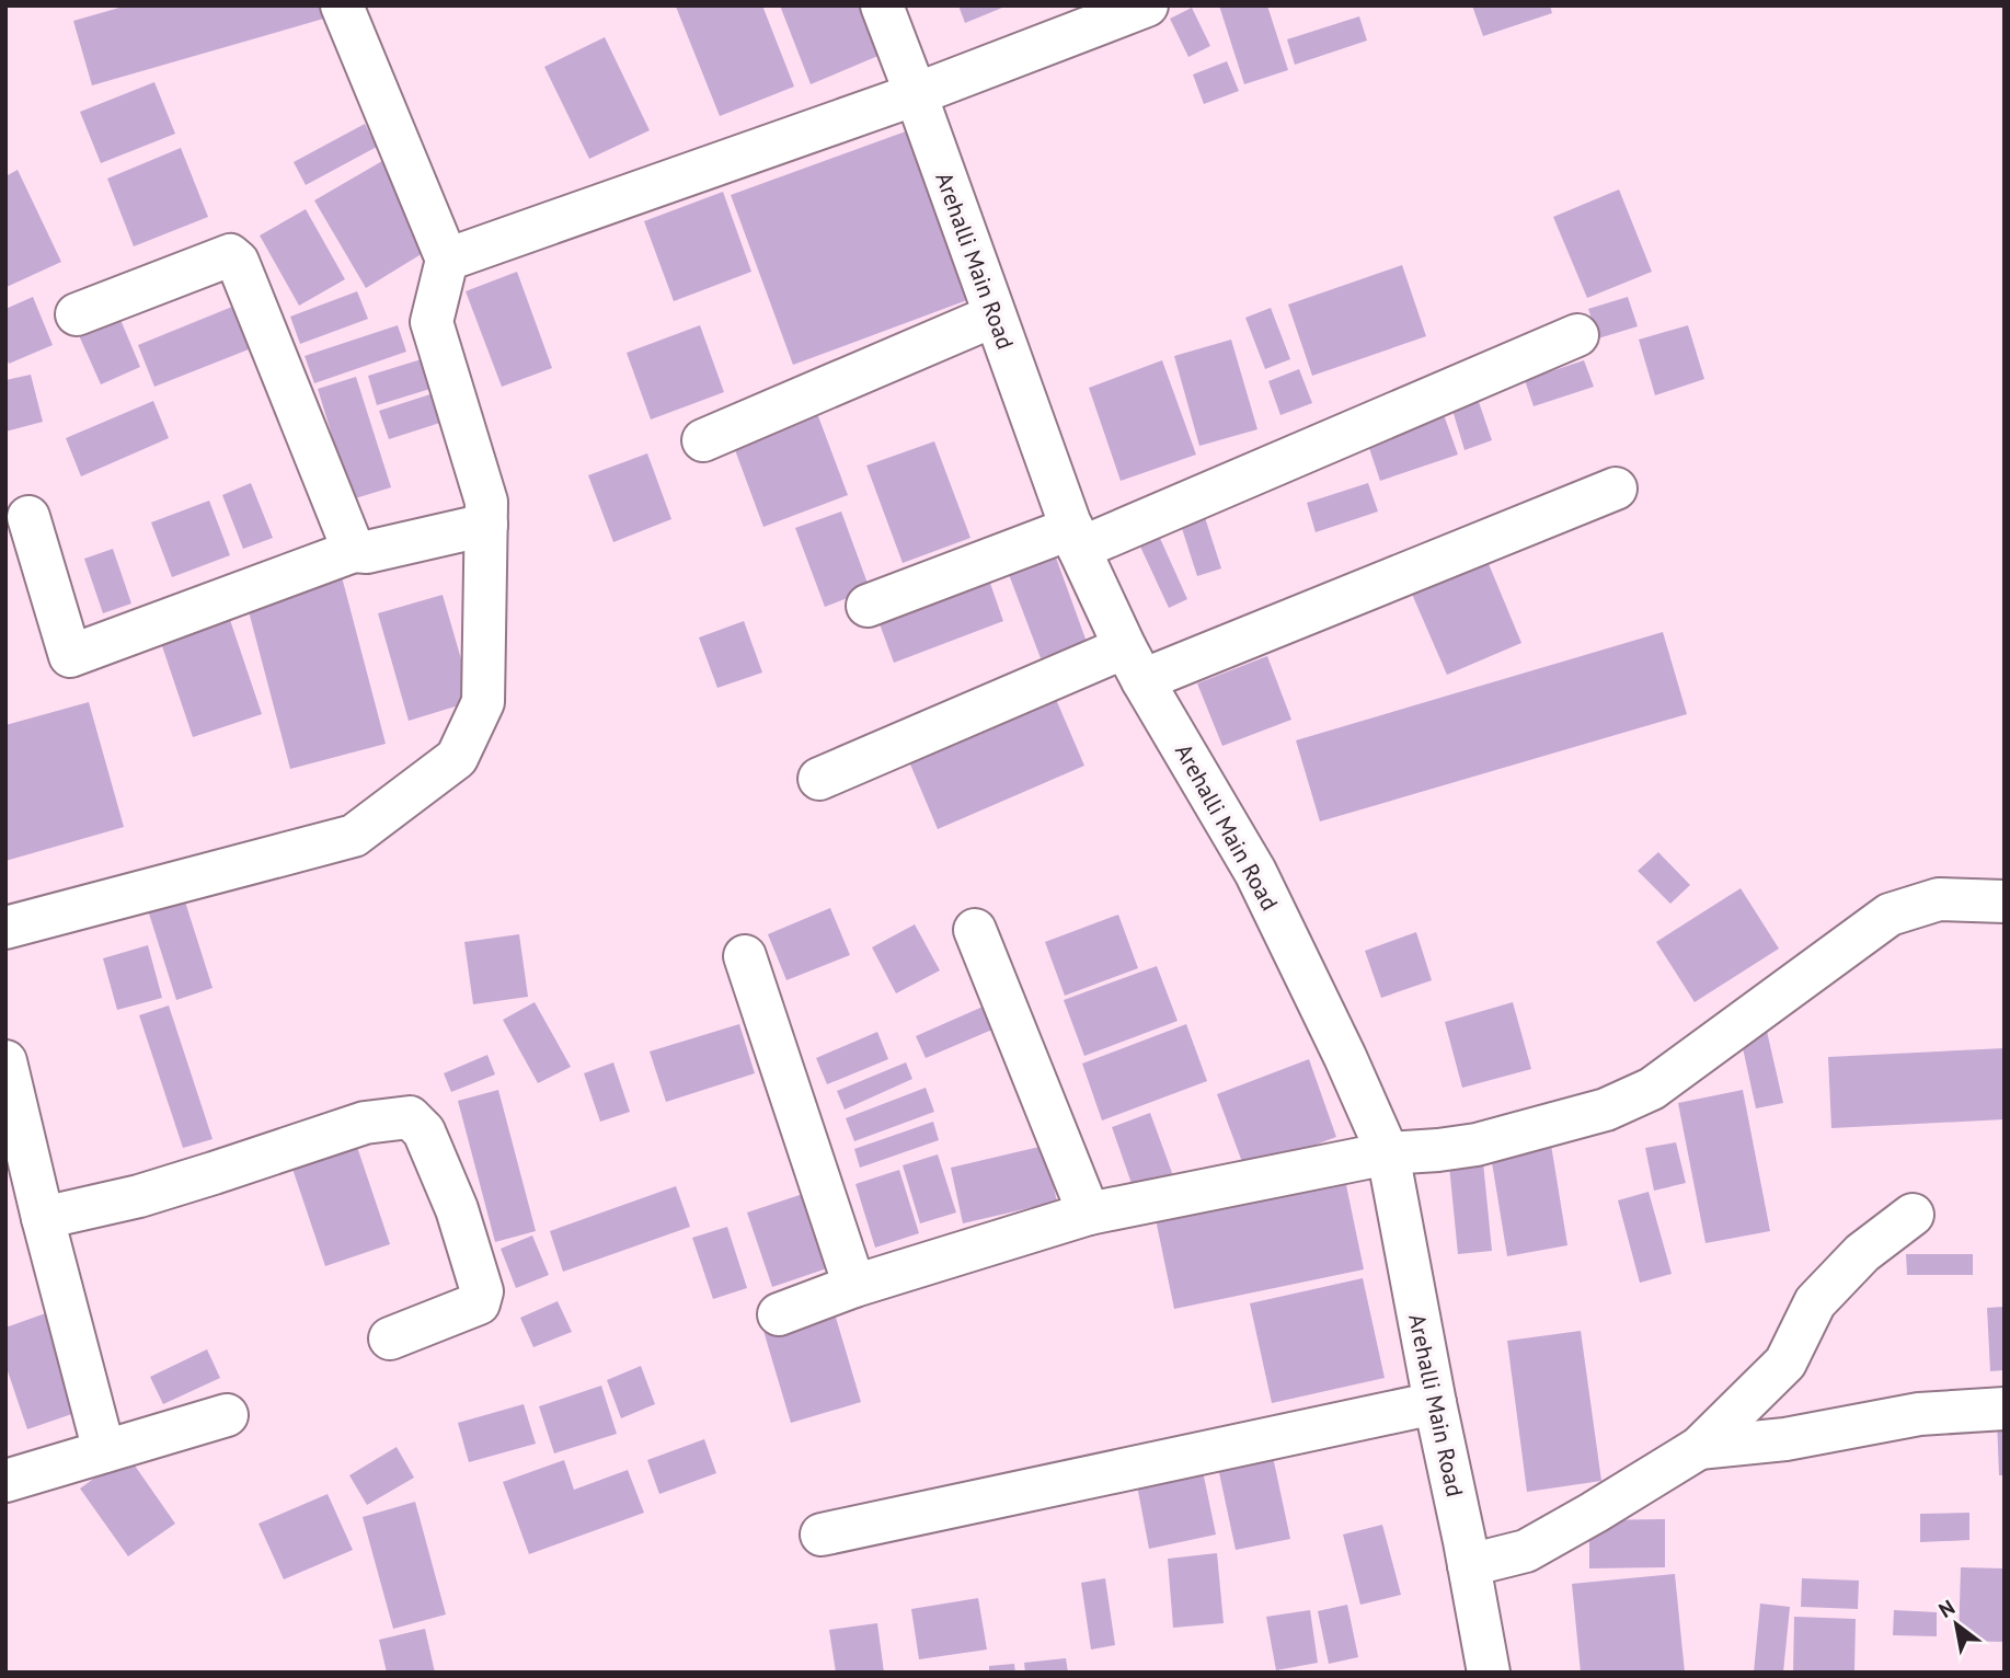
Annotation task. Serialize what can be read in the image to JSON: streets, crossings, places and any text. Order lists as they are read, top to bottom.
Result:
{
  "streets": {
    "street": ["Arehalli Main Road"]
  },
  "north": "top left"
}
